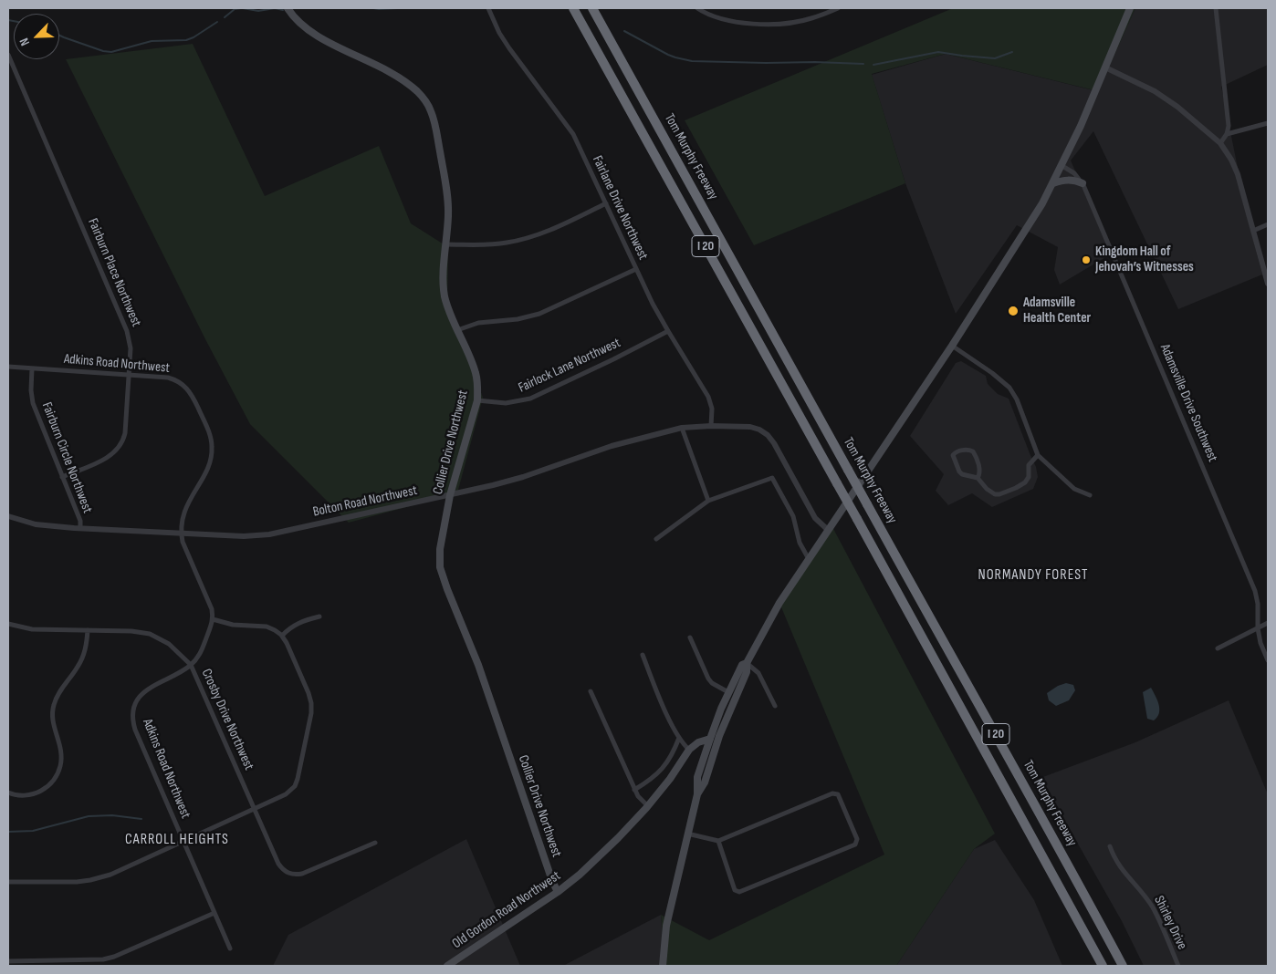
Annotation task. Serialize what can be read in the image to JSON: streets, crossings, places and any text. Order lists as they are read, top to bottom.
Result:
{
  "streets": {
    "highway": ["Tom Murphy Freeway", "I 20"],
    "main road": ["Collier Drive Northwest", "Old Gordon Road Northwest"],
    "street": [
      "Fairlane Drive Northwest",
      "Fairburn Place Northwest",
      "Adkins Road Northwest",
      "Fairlock Lane Northwest",
      "Adamsville Drive Southwest",
      "Fairburn Circle Northwest",
      "Bolton Road Northwest",
      "Crosby Drive Northwest",
      "Shirley Drive"
    ]
  },
  "crossings": [
    ["Fairlane Drive Northwest", "Fairlock Lane Northwest"],
    ["Fairlane Drive Northwest", "Bolton Road Northwest"],
    ["Fairburn Place Northwest", "Adkins Road Northwest"],
    ["Fairburn Place Northwest", "Fairburn Circle Northwest"],
    ["Adkins Road Northwest", "Fairburn Circle Northwest"],
    ["Adkins Road Northwest", "Bolton Road Northwest"],
    ["Adkins Road Northwest", "Crosby Drive Northwest"],
    ["Fairlock Lane Northwest", "Collier Drive Northwest"],
    ["Collier Drive Northwest", "Bolton Road Northwest"],
    ["Collier Drive Northwest", "Old Gordon Road Northwest"],
    ["Fairburn Circle Northwest", "Bolton Road Northwest"]
  ],
  "districts": ["NORMANDY FOREST", "CARROLL HEIGHTS"],
  "places": ["Kingdom Hall of Jehovah’s Witnesses", "Adamsville Health Center"],
  "north": "bottom left"
}
